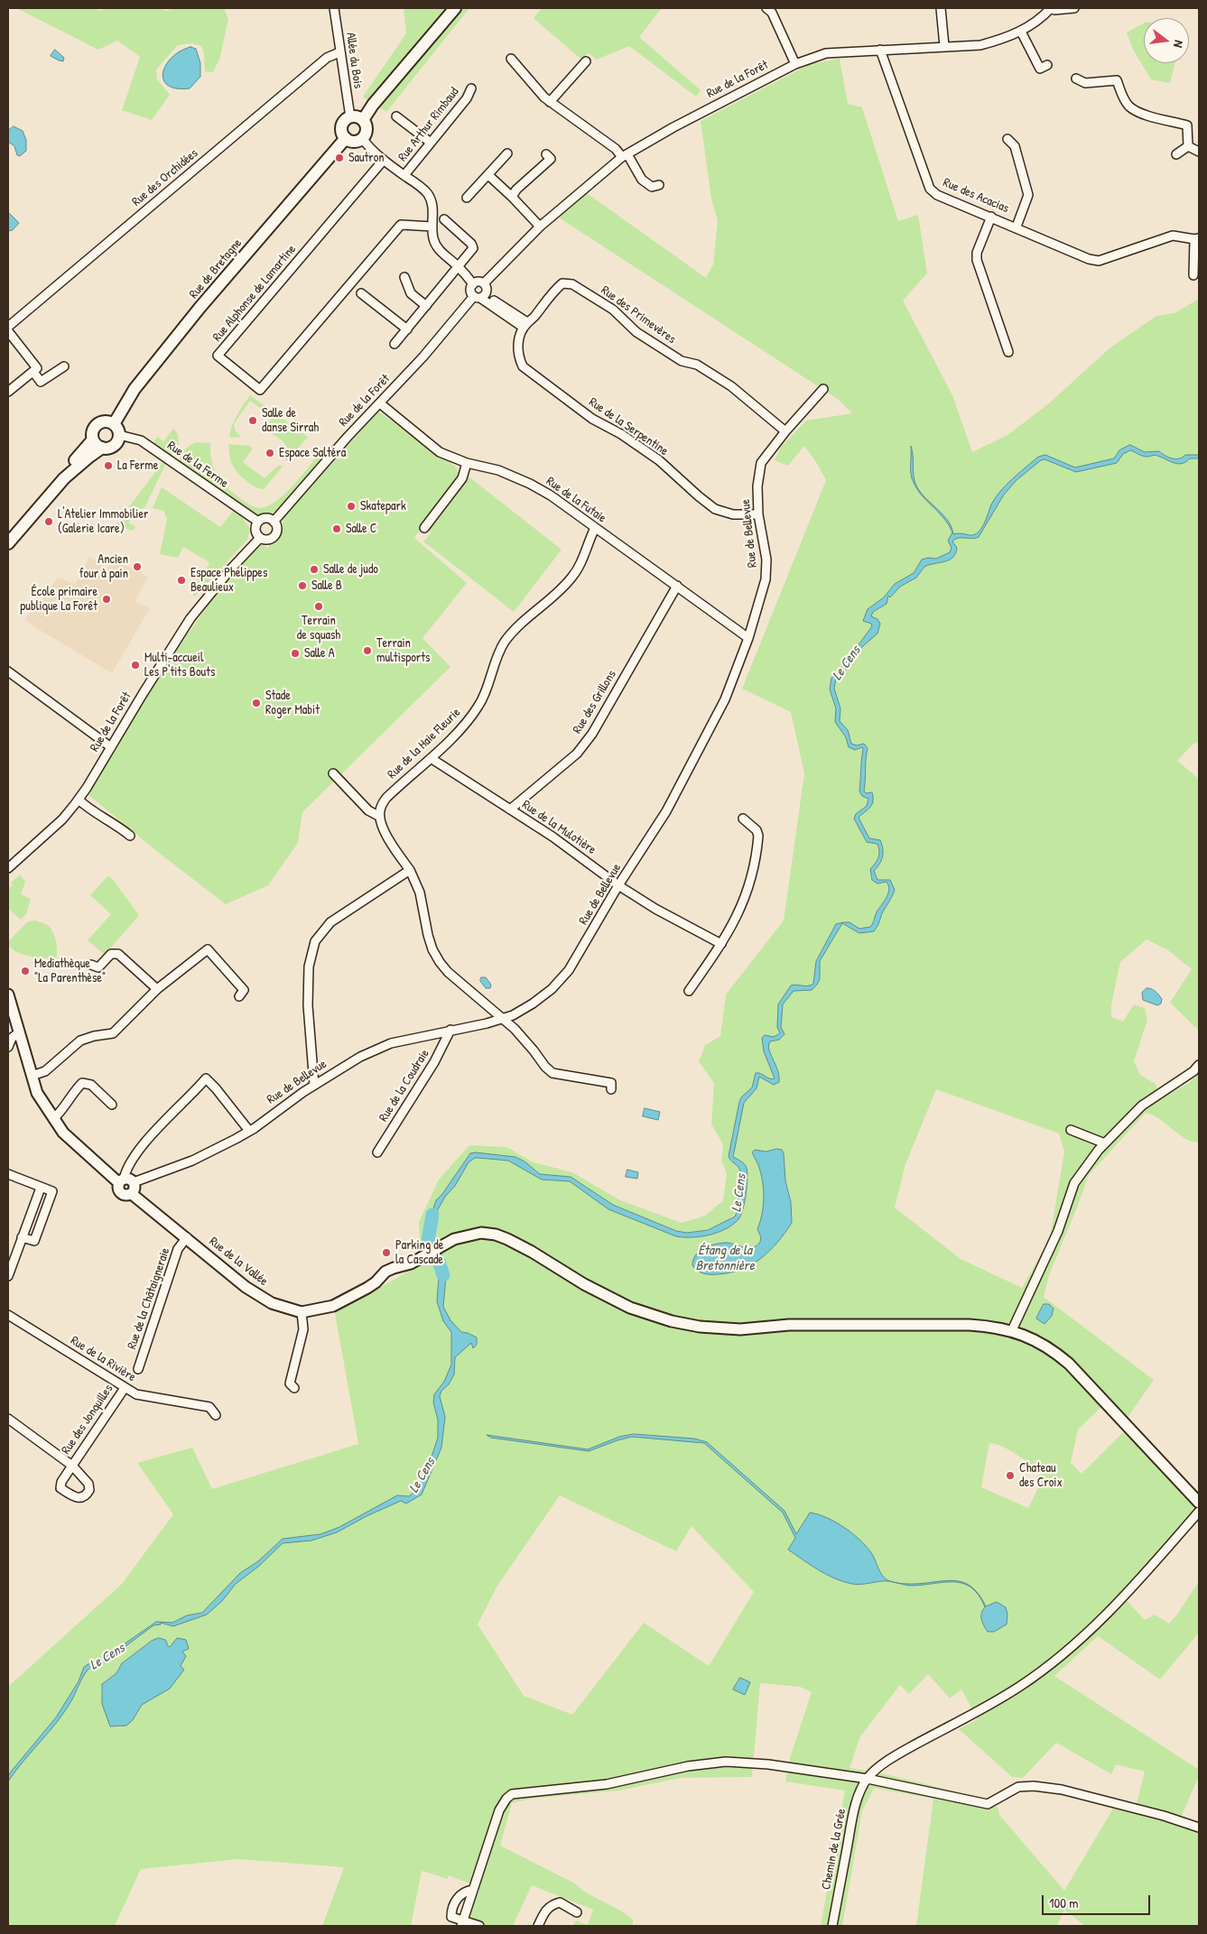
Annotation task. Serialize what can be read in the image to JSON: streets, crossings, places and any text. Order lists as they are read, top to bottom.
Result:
{
  "streets": {
    "main road": ["Rue de Bretagne"],
    "street": [
      "Allée du Bois",
      "Rue de la Forêt",
      "Rue Arthur Rimbaud",
      "Rue des Orchidées",
      "Rue des Acacias",
      "Rue Alphonse de Lamartine",
      "Rue des Primevères",
      "Rue de la Serpentine",
      "Rue de la Ferme",
      "Rue de la Futaie",
      "Rue de Bellevue",
      "Rue des Grillons",
      "Rue de la Haie Fleurie",
      "Rue de la Mulotière",
      "Rue de la Coudraie",
      "Rue de la Vallée",
      "Rue de la Châtaigneraie",
      "Rue de la Rivière",
      "Rue des Jonquilles",
      "Chemin de la Grée"
    ]
  },
  "crossings": [
    ["Allée du Bois", "Rue des Orchidées"],
    ["Allée du Bois", "Rue de Bretagne"],
    ["Rue de la Forêt", "Rue des Acacias"],
    ["Rue de la Forêt", "Rue de la Ferme"],
    ["Rue de la Forêt", "Rue de la Futaie"],
    ["Rue de Bretagne", "Rue de la Ferme"],
    ["Rue des Primevères", "Rue de la Serpentine"],
    ["Rue des Primevères", "Rue de Bellevue"],
    ["Rue de la Serpentine", "Rue de Bellevue"],
    ["Rue de la Futaie", "Rue de Bellevue"],
    ["Rue de la Futaie", "Rue des Grillons"],
    ["Rue de la Futaie", "Rue de la Haie Fleurie"],
    ["Rue de Bellevue", "Rue de la Mulotière"],
    ["Rue de Bellevue", "Rue de la Coudraie"],
    ["Rue de Bellevue", "Rue de la Vallée"],
    ["Rue des Grillons", "Rue de la Mulotière"],
    ["Rue de la Haie Fleurie", "Rue de la Mulotière"],
    ["Rue de la Vallée", "Rue de la Châtaigneraie"],
    ["Rue de la Rivière", "Rue des Jonquilles"]
  ],
  "water": ["Le Cens", "Étang de la Bretonnière"],
  "places": [
    "Sautron",
    "Salle de danse Sirrah",
    "Espace Saltéra",
    "La Ferme",
    "Skatepark",
    "L'Atelier Immobilier (Galerie Icare)",
    "Salle C",
    "Ancien four à pain",
    "Salle de judo",
    "Espace Phelippes Beaulieux",
    "Salle B",
    "École primaire publique La Forêt",
    "Terrain de squash",
    "Terrain multisports",
    "Salle A",
    "Multi-accueil Les P'tits Bouts",
    "Stade Roger Mabit",
    "Mediathèque \"La Parenthèse\"",
    "Parking de la Cascade",
    "Chateau des Croix"
  ],
  "scale_bar": "100 m",
  "north": "right"
}
